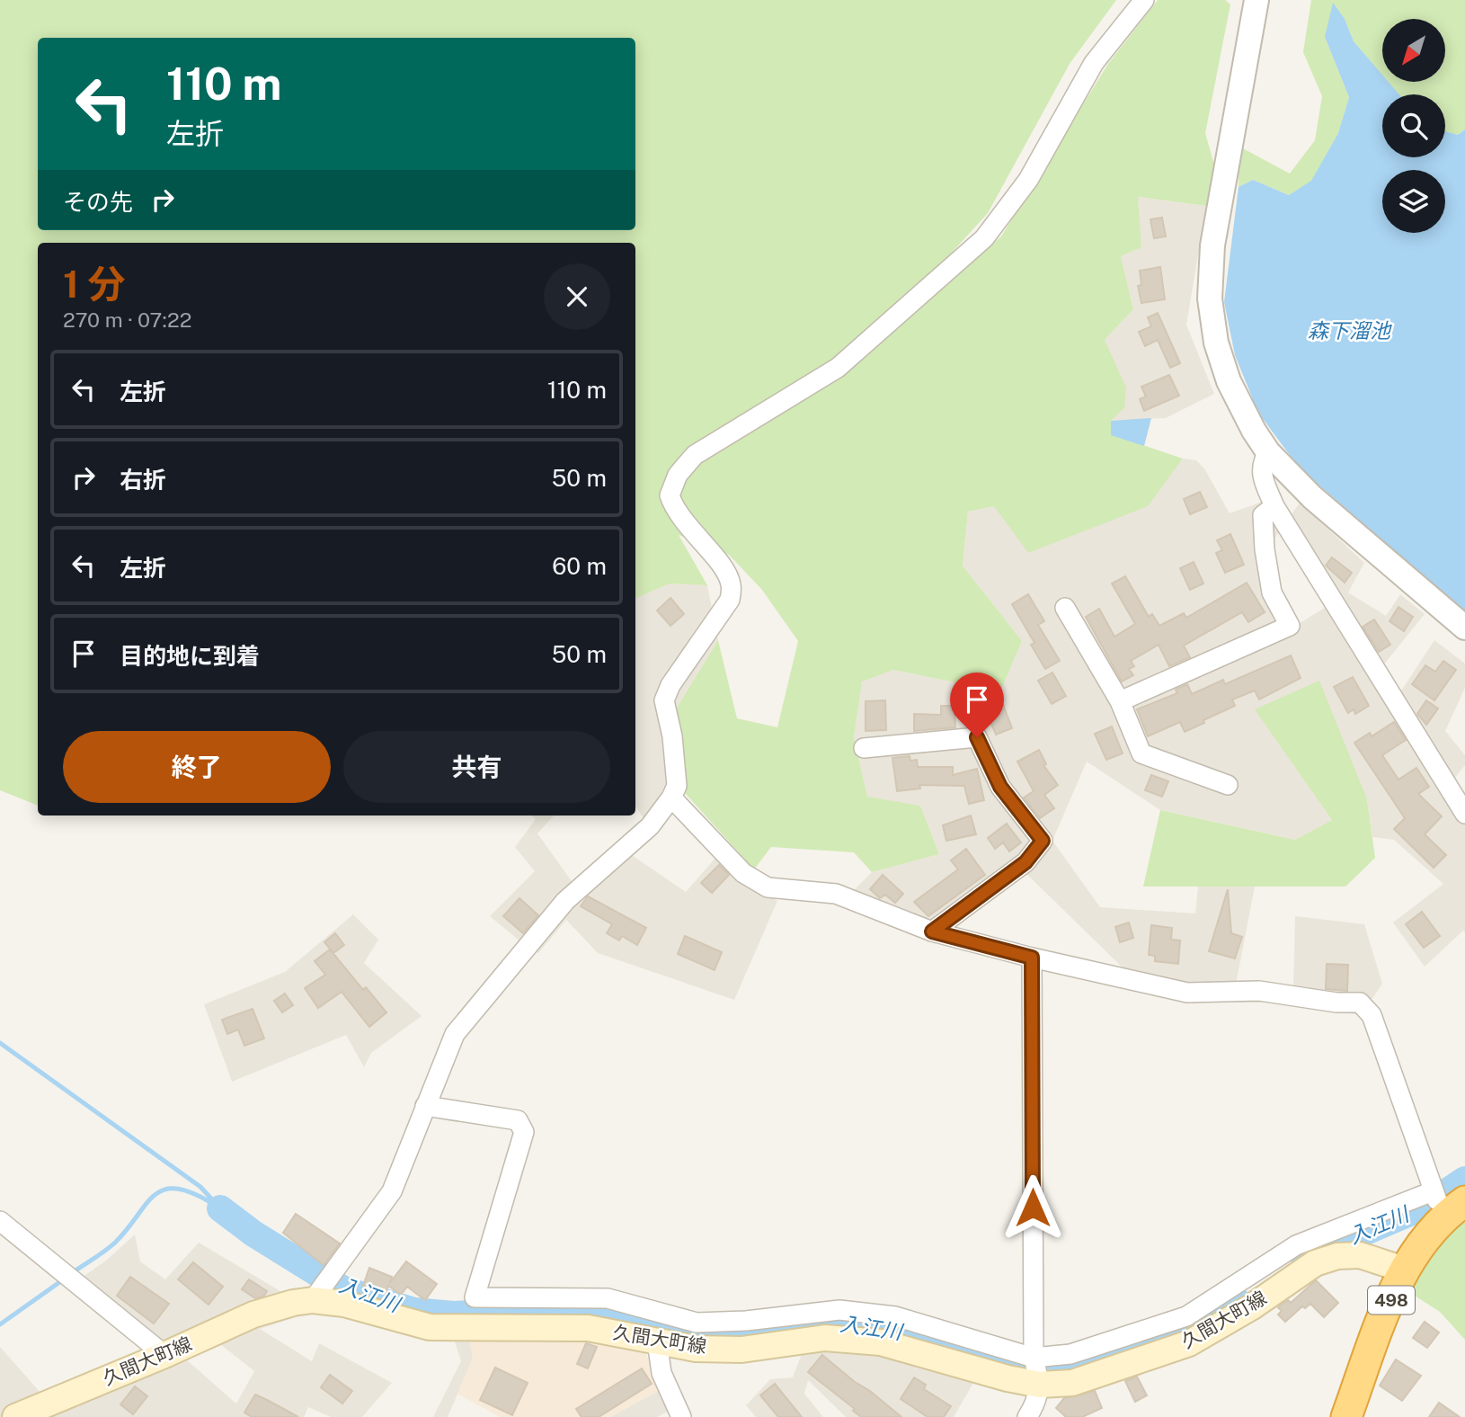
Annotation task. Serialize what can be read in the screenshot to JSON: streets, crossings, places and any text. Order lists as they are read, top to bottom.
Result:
{
  "streets": {
    "highway": ["498"],
    "main road": ["久間大町線"]
  },
  "crossings": [
    ["498", "久間大町線"]
  ],
  "water": ["森下溜池", "入江川"],
  "north": "bottom left",
  "page": {
    "turn": ["110 m", "左折"],
    "then": "その先",
    "heading": ["1 分", "270 m · 07:22"],
    "list": [
      {
        "name": "左折",
        "value": "110 m"
      },
      {
        "name": "右折",
        "value": "50 m"
      },
      {
        "name": "左折",
        "value": "60 m"
      },
      {
        "name": "目的地に到着",
        "value": "50 m"
      }
    ],
    "buttons": ["終了", "共有"]
  }
}
